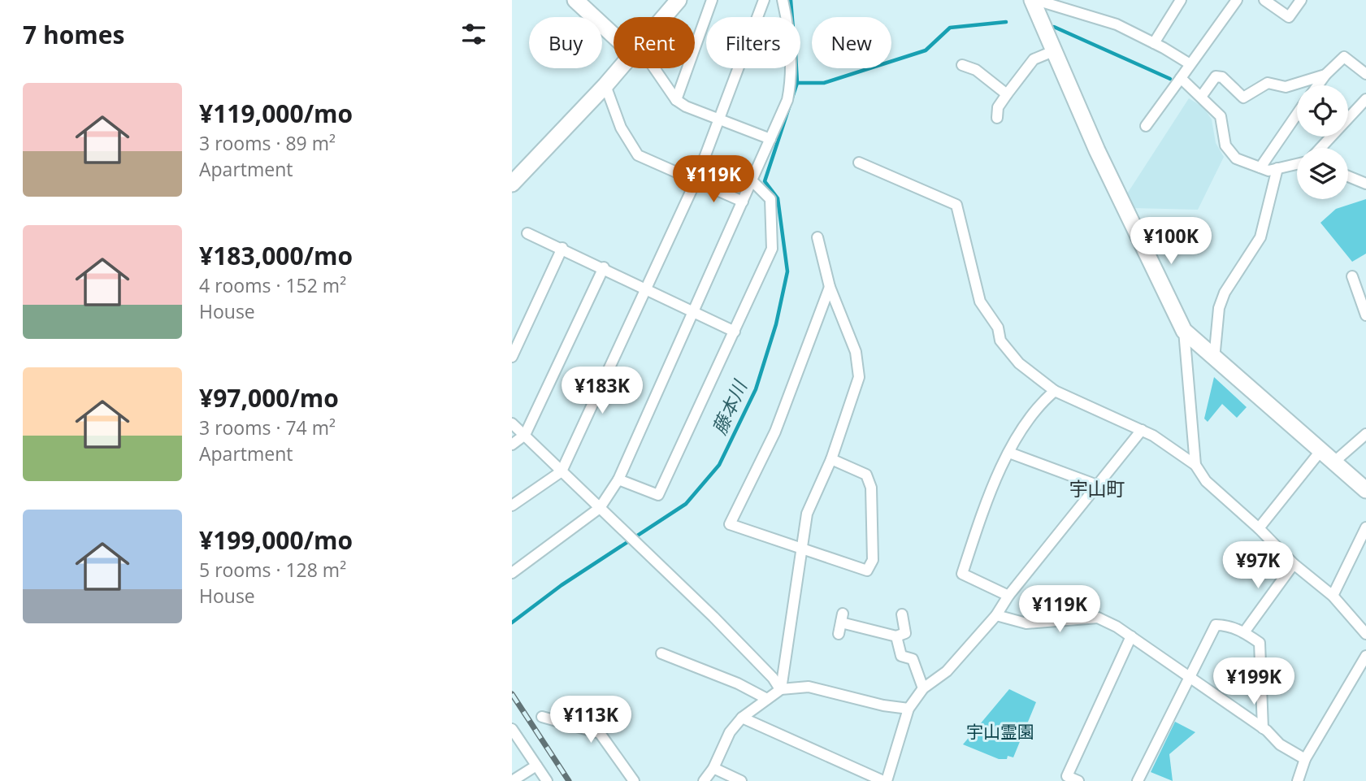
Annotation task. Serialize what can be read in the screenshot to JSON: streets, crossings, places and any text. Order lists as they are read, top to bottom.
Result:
{
  "districts": ["宇山町"],
  "water": ["藤本川"],
  "parks": ["宇山霊園"],
  "page": {
    "heading": "7 homes",
    "chip": [
      "Buy",
      "Rent",
      "Filters",
      "New"
    ],
    "list": [
      {
        "name": "¥119,000/mo",
        "note": "3 rooms · 89 m² · Apartment"
      },
      {
        "name": "¥183,000/mo",
        "note": "4 rooms · 152 m² · House"
      },
      {
        "name": "¥97,000/mo",
        "note": "3 rooms · 74 m² · Apartment"
      },
      {
        "name": "¥199,000/mo",
        "note": "5 rooms · 128 m² · House"
      }
    ],
    "price": [
      "¥119K",
      "¥100K",
      "¥183K",
      "¥97K",
      "¥119K",
      "¥199K",
      "¥113K"
    ]
  }
}
